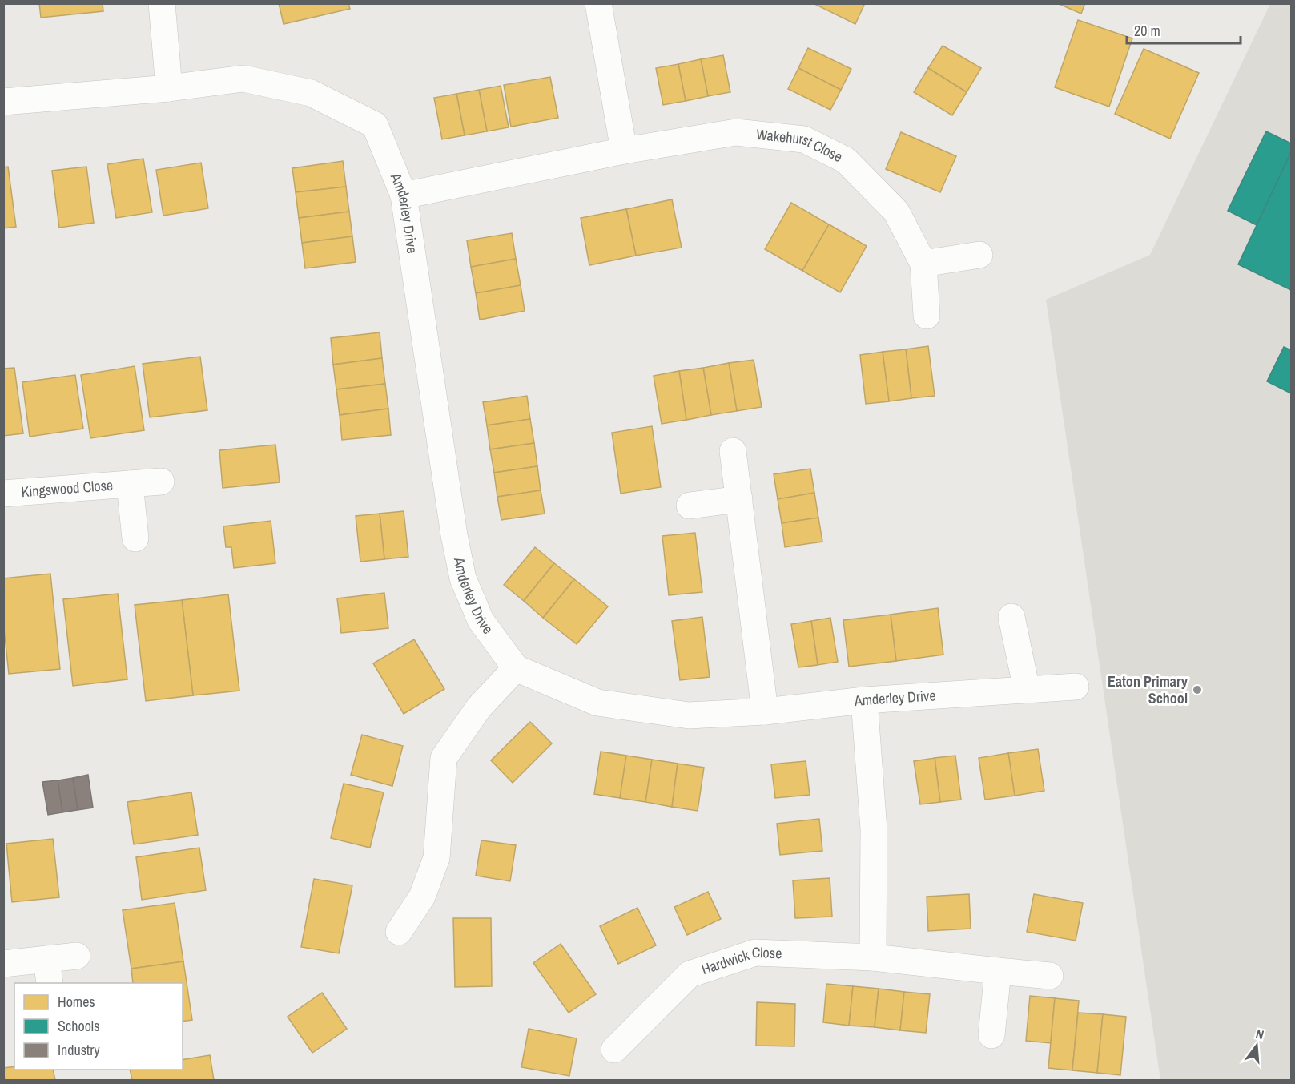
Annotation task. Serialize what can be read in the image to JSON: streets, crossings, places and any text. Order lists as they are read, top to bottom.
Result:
{
  "streets": {
    "street": [
      "Wakehurst Close",
      "Amderley Drive",
      "Kingswood Close",
      "Hardwick Close"
    ]
  },
  "crossings": [
    ["Wakehurst Close", "Amderley Drive"]
  ],
  "places": ["Eaton Primary School"],
  "legend": ["Homes", "Schools", "Industry"],
  "scale_bar": "20 m",
  "north": "top"
}
